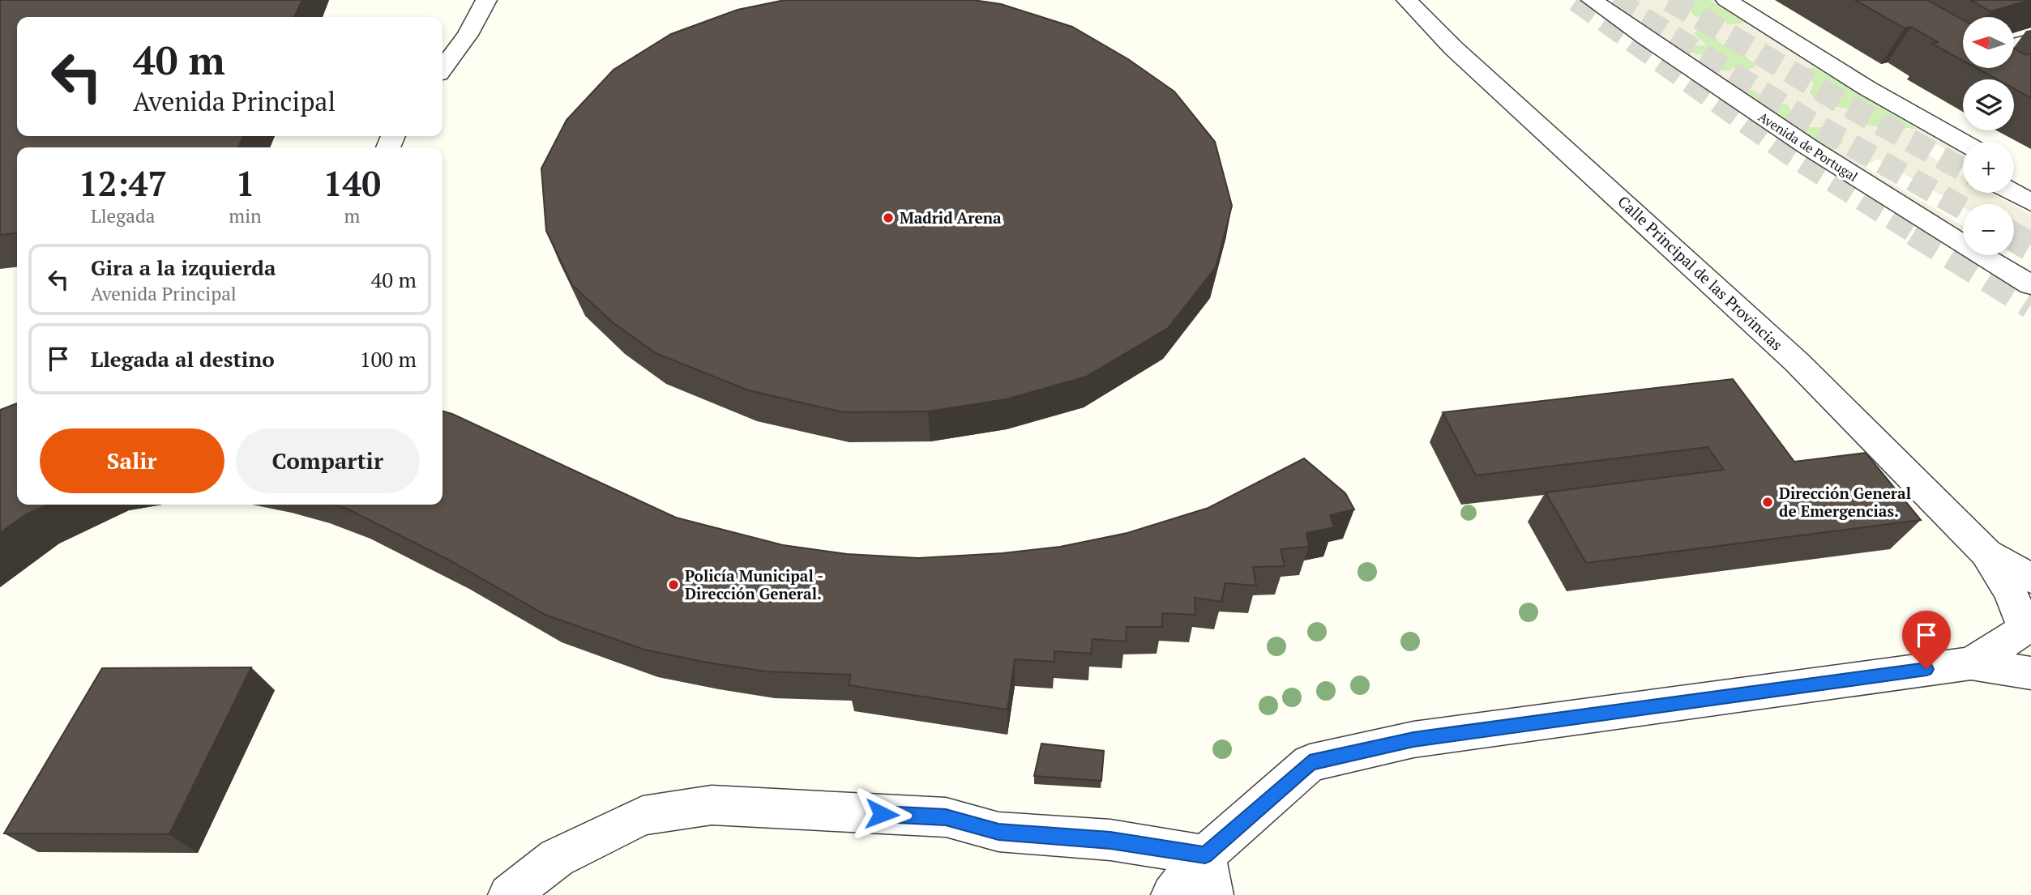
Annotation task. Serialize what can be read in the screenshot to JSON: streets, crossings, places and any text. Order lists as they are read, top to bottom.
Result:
{
  "streets": {
    "street": ["Avenida de Portugal", "Calle Principal de las Provincias"]
  },
  "places": ["Madrid Arena", "Dirección General de Emergencias.", "Policía Municipal - Dirección General."],
  "north": "left",
  "page": {
    "map_buttons": ["+", "−"],
    "turn": ["40 m", "Avenida Principal"],
    "eta": [
      "12:47",
      "Llegada",
      "1",
      "min",
      "140",
      "m"
    ],
    "list": [
      {
        "name": "Gira a la izquierda",
        "note": "Avenida Principal",
        "value": "40 m"
      },
      {
        "name": "Llegada al destino",
        "value": "100 m"
      }
    ],
    "buttons": ["Salir", "Compartir"]
  }
}
